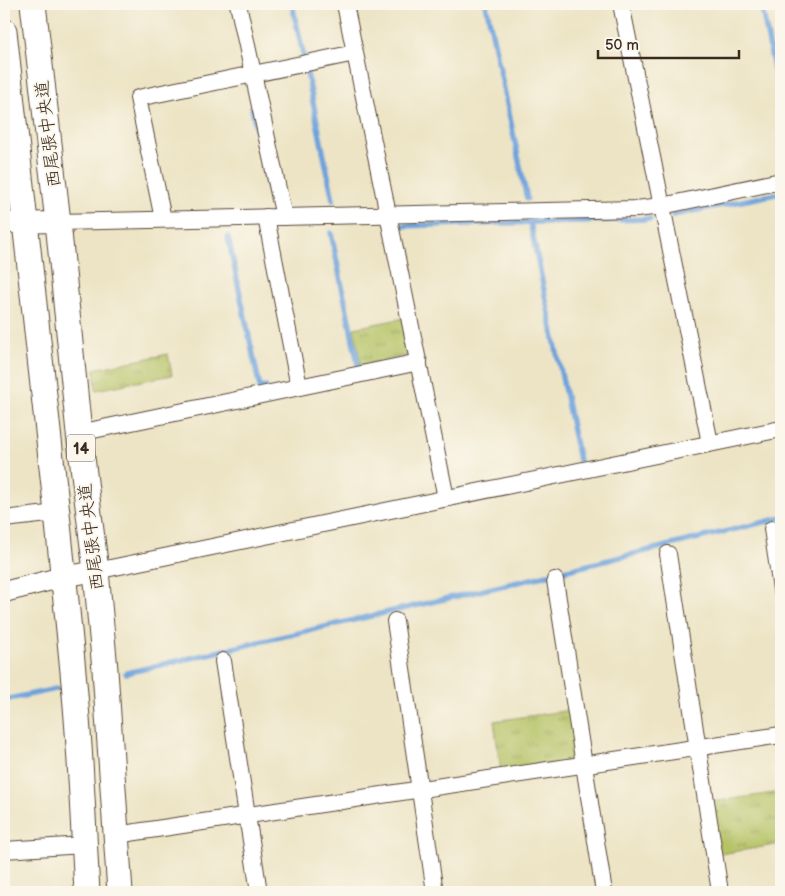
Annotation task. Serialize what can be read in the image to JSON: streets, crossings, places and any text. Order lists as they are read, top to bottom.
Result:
{
  "streets": {
    "main road": ["西尾張中央道", "14"]
  },
  "scale_bar": "50 m"
}
